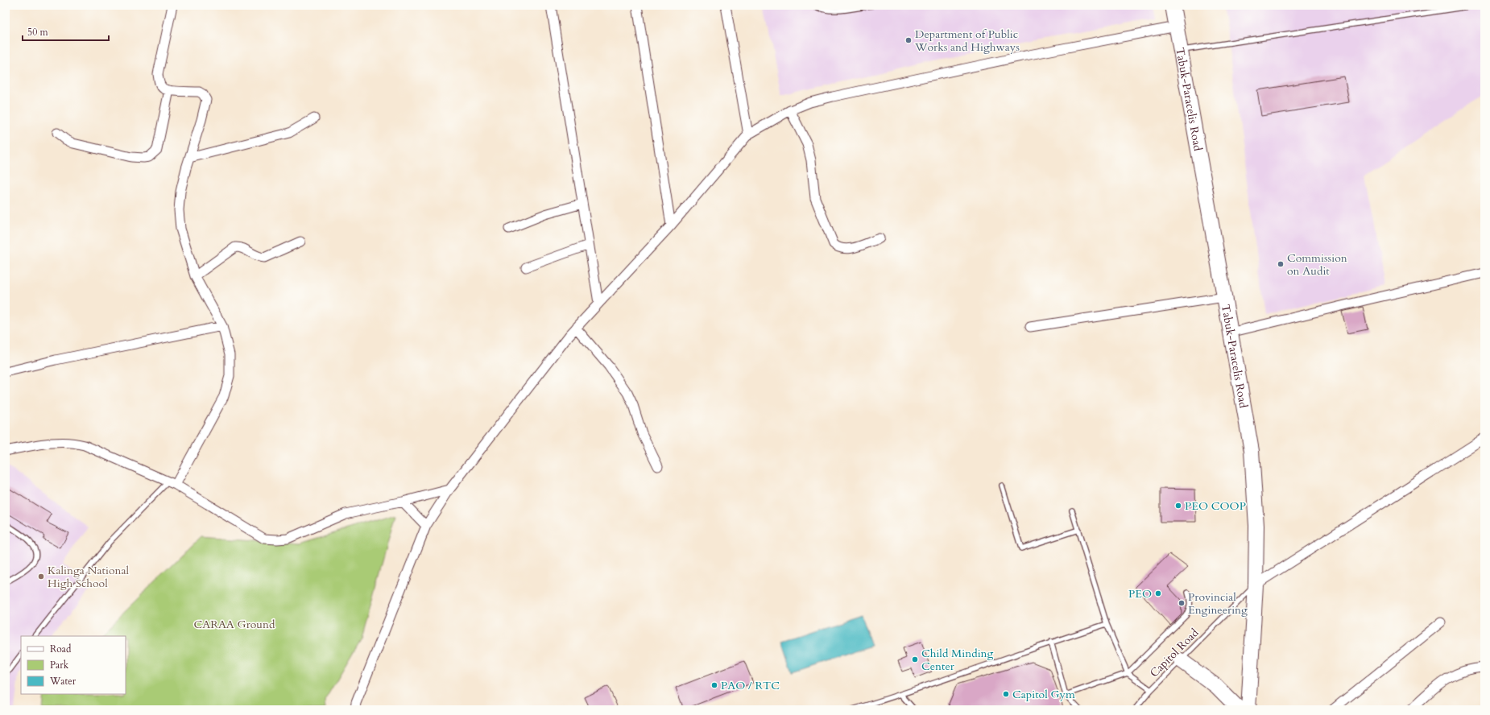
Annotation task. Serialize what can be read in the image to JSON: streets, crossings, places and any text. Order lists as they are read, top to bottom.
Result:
{
  "streets": {
    "main road": ["Tabuk-Paracelis Road"],
    "lane": ["Capitol Road"]
  },
  "crossings": [
    ["Tabuk-Paracelis Road", "Capitol Road"]
  ],
  "parks": ["CARAA Ground"],
  "places": [
    "Department of Public Works and Highways",
    "Commission on Audit",
    "PEO COOP",
    "Kalinga National High School",
    "PEO",
    "Provincial Engineering",
    "Child Minding Center",
    "PAO / RTC",
    "Capitol Gym"
  ],
  "legend": ["Road", "Park", "Water"],
  "scale_bar": "50 m"
}
